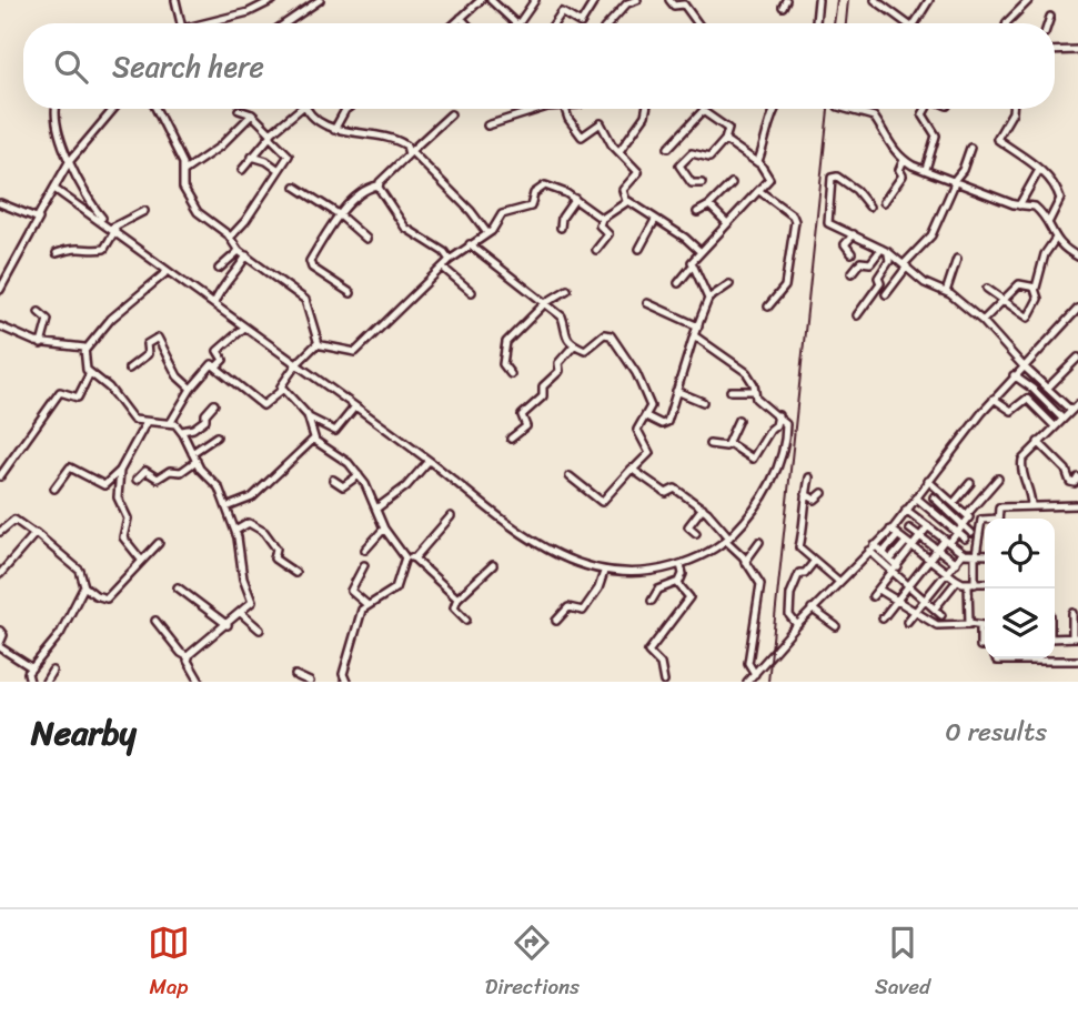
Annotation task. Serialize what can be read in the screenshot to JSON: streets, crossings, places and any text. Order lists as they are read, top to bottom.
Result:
{
  "page": {
    "search": "Search here",
    "heading": ["Nearby", "0 results"],
    "nav": ["Map", "Directions", "Saved"]
  }
}
